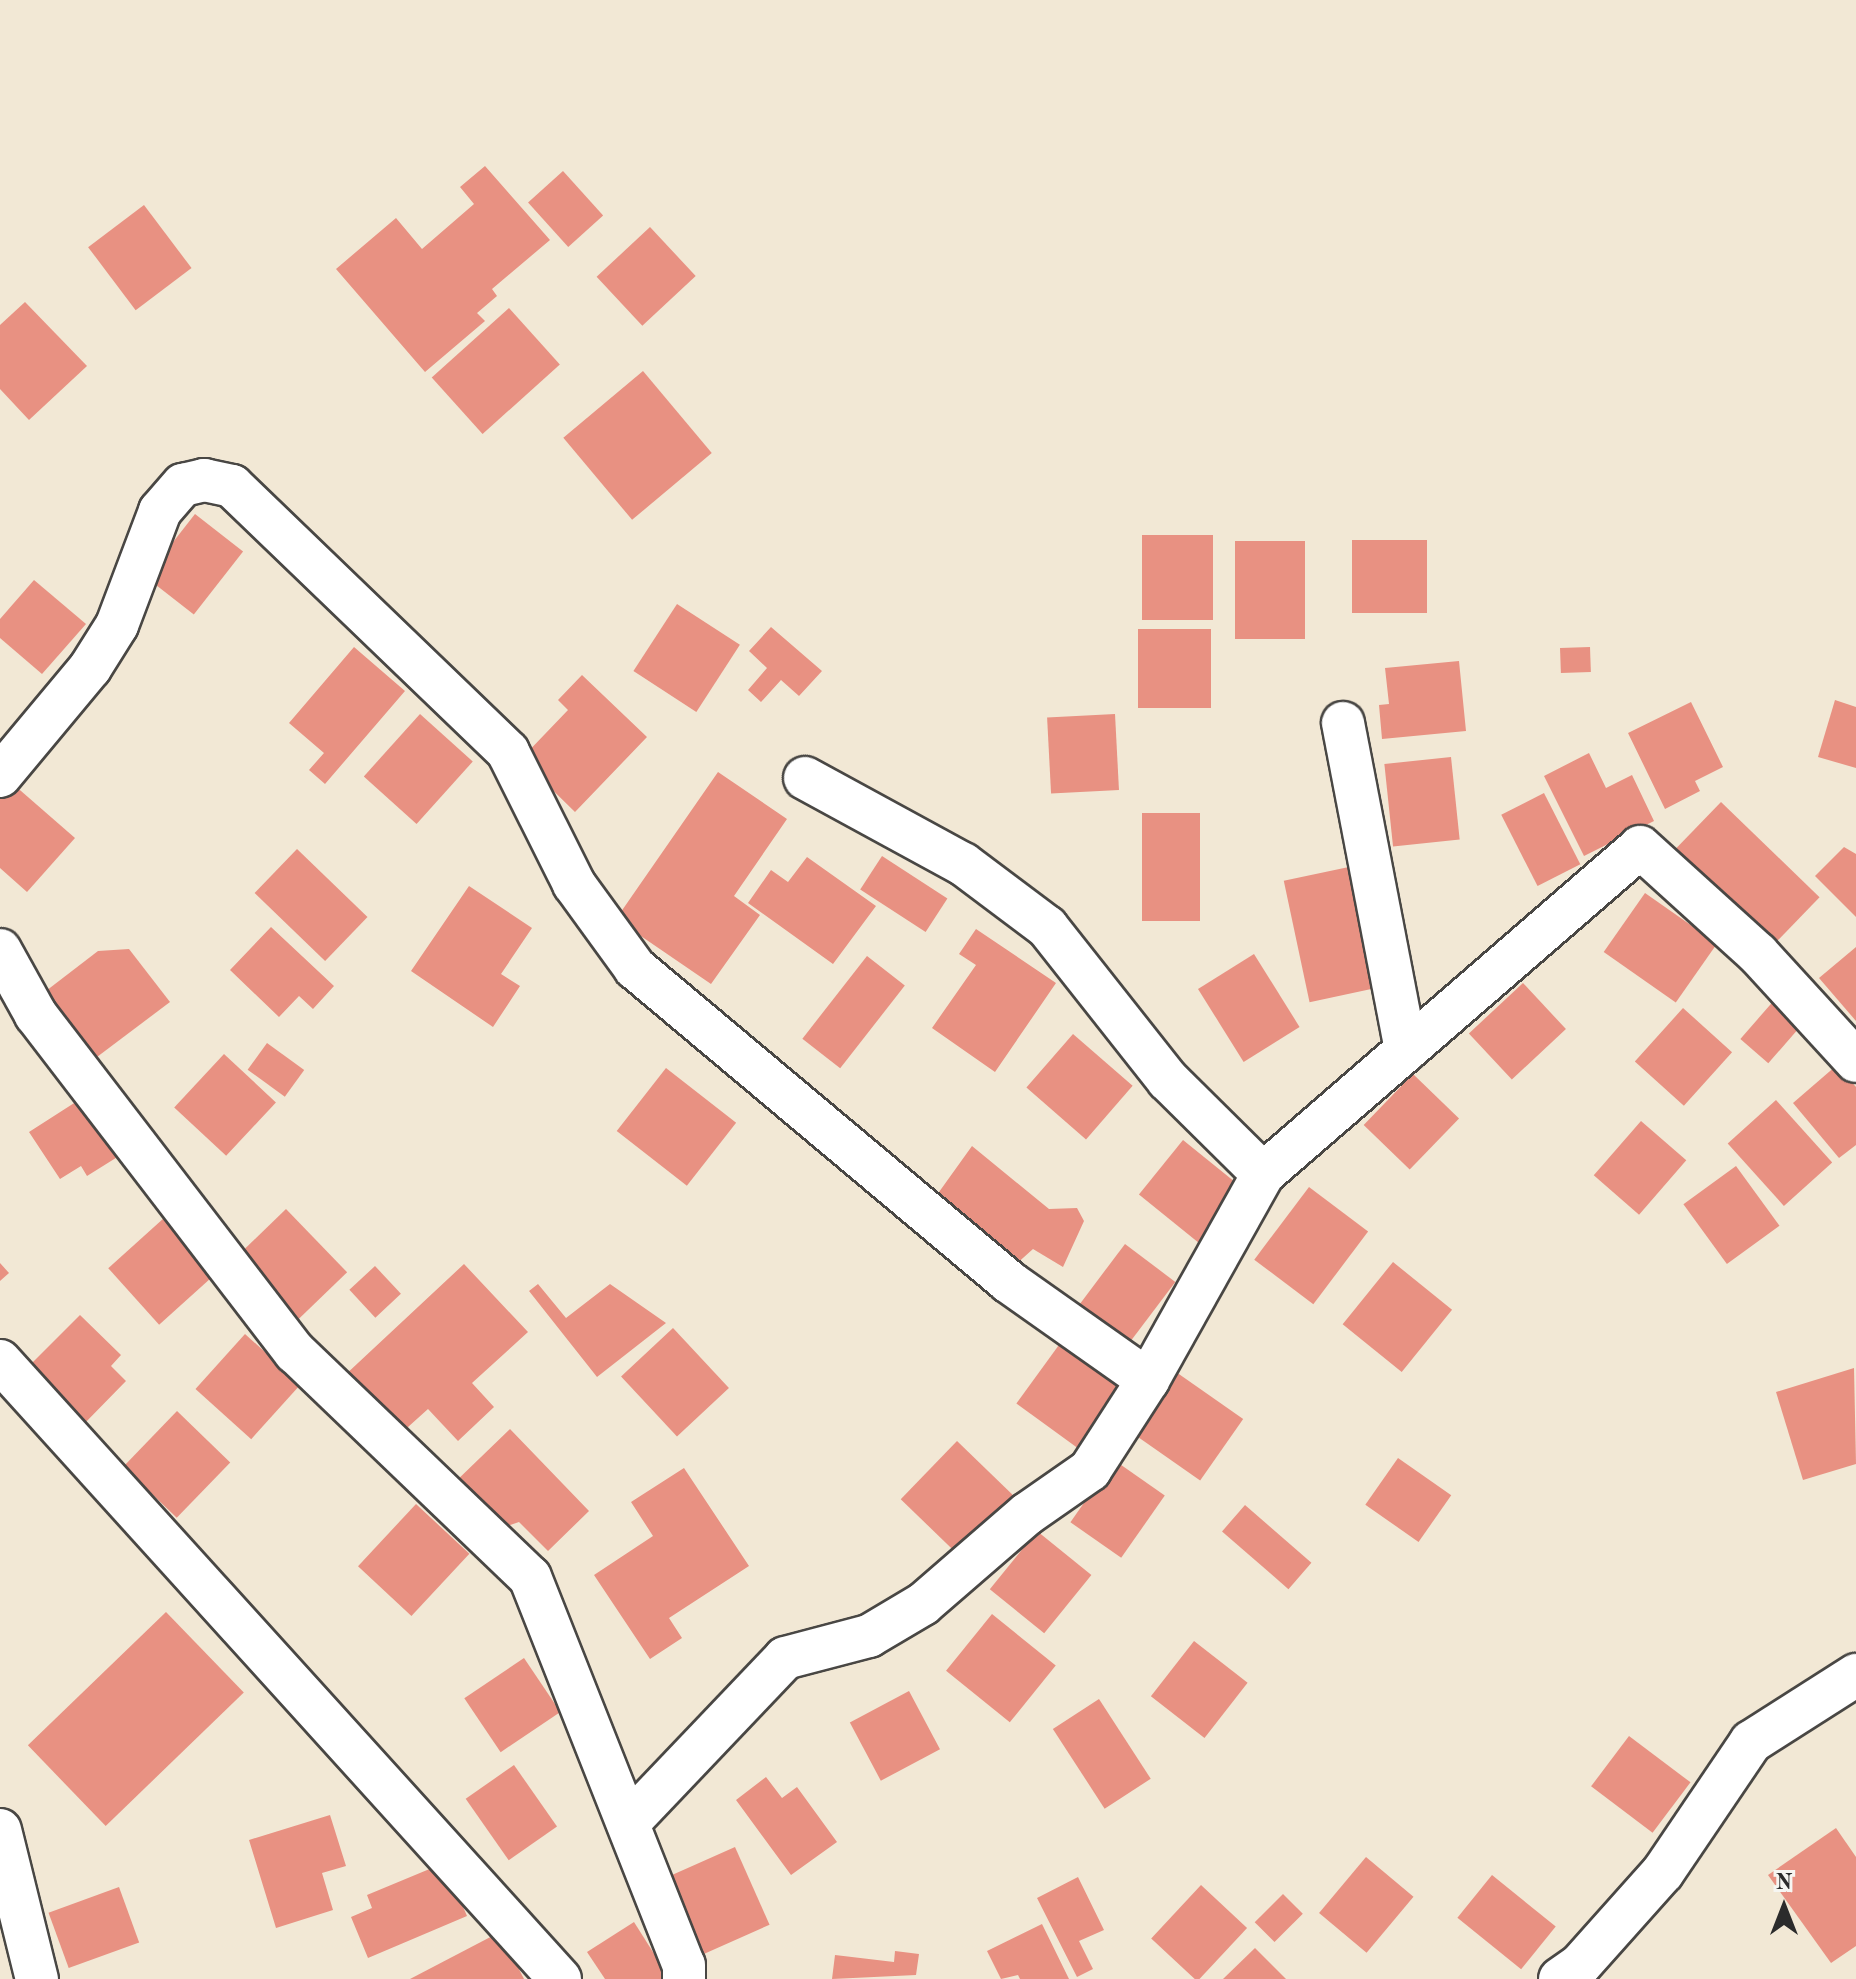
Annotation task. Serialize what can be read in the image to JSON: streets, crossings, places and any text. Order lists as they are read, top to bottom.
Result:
{
  "north": "top"
}
